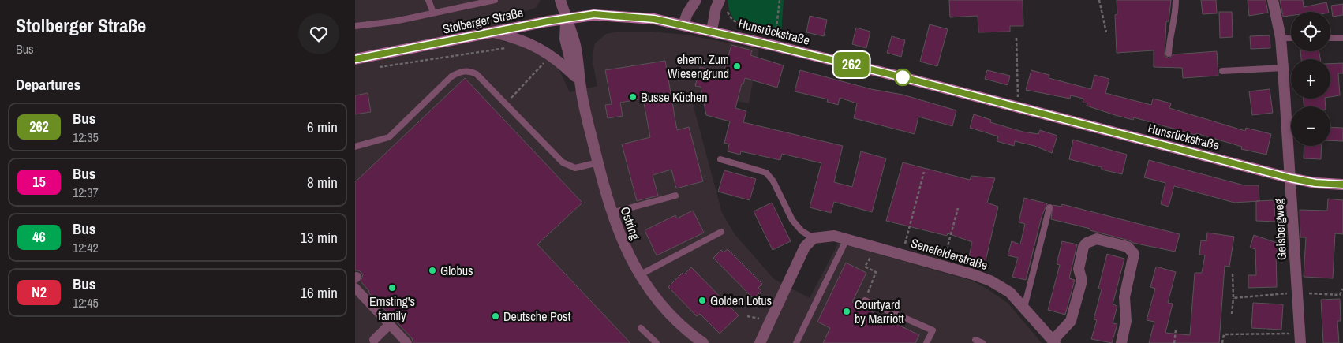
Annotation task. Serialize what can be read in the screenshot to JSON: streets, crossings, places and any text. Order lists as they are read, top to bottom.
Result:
{
  "streets": {
    "main road": ["Stolberger Straße", "Hunsrückstraße"],
    "street": ["Ostring", "Geisbergweg", "Senefelderstraße"]
  },
  "crossings": [
    ["Stolberger Straße", "Hunsrückstraße"],
    ["Stolberger Straße", "Ostring"],
    ["Hunsrückstraße", "Geisbergweg"]
  ],
  "places": [
    "ehem. Zum Wiesengrund",
    "Busse Küchen",
    "Globus",
    "Ernsting's family",
    "Golden Lotus",
    "Courtyard by Marriott",
    "Deutsche Post"
  ],
  "lines": ["bus line 262"],
  "page": {
    "heading": [
      ["Stolberger Straße", "Bus"],
      "Departures"
    ],
    "on_map": "262",
    "map_buttons": ["+", "−"],
    "list": [
      {
        "mark": "262",
        "name": "Bus",
        "note": "12:35",
        "value": "6 min"
      },
      {
        "mark": "15",
        "name": "Bus",
        "note": "12:37",
        "value": "8 min"
      },
      {
        "mark": "46",
        "name": "Bus",
        "note": "12:42",
        "value": "13 min"
      },
      {
        "mark": "N2",
        "name": "Bus",
        "note": "12:45",
        "value": "16 min"
      }
    ]
  }
}
